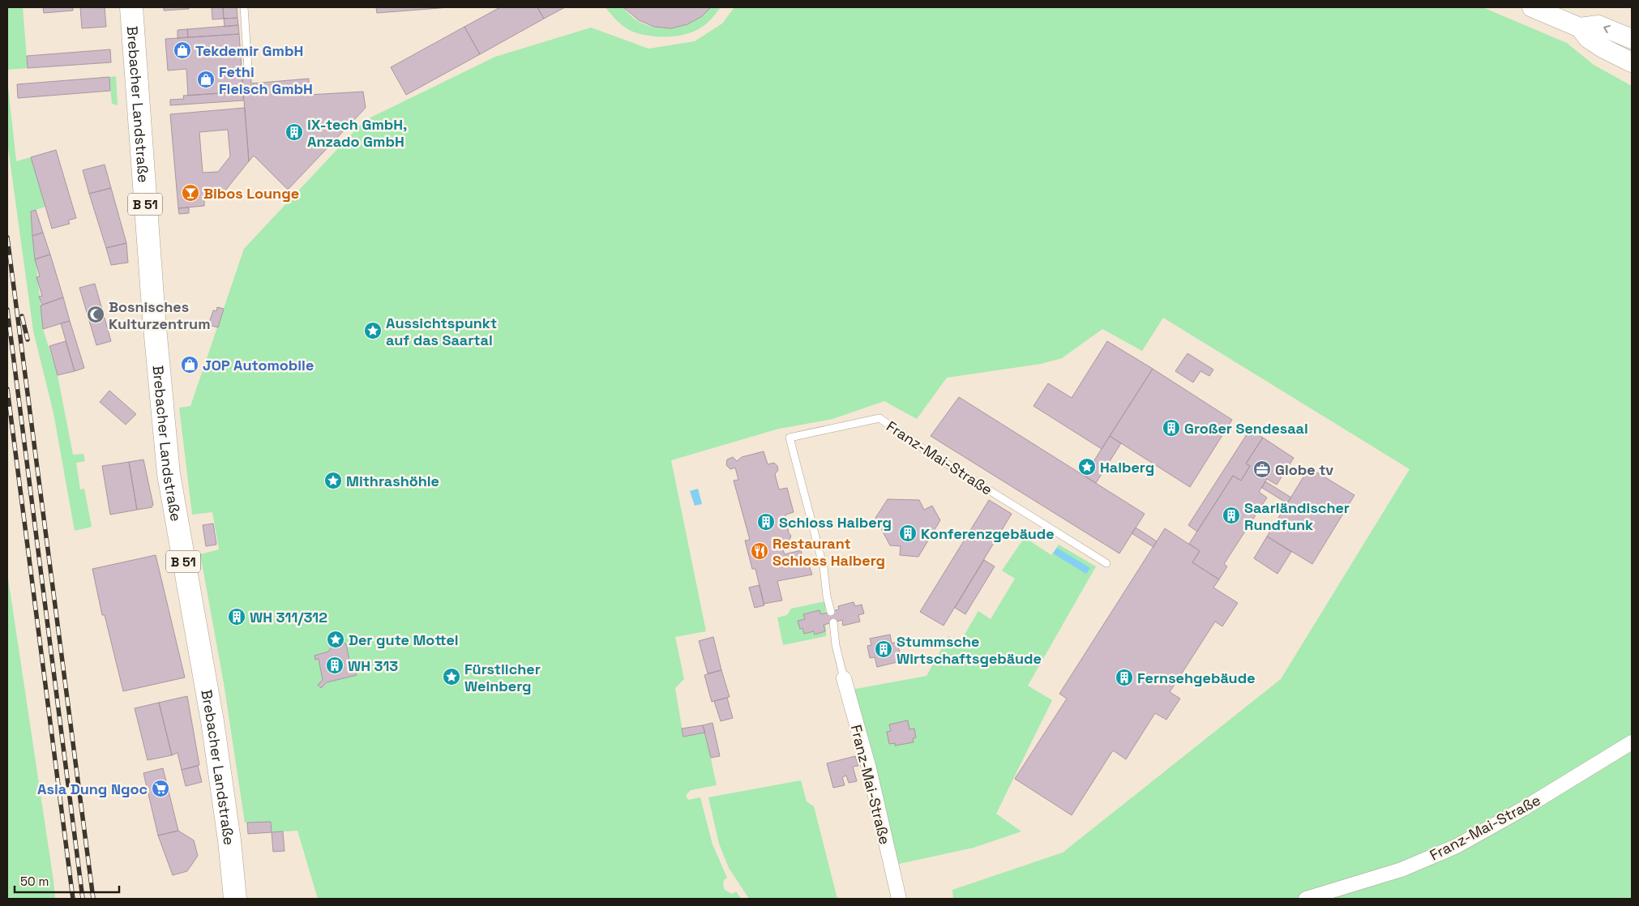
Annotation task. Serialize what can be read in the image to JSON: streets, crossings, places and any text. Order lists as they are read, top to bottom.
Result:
{
  "streets": {
    "main road": ["Brebacher Landstraße", "B 51"],
    "street": ["Franz-Mai-Straße"]
  },
  "places": {
    "shop": ["Tekdemir GmbH", "Fethi Fleisch GmbH", "JOP Automobile"],
    "building": [
      "iX-tech GmbH, Anzado GmbH",
      "Großer Sendesaal",
      "Saarländischer Rundfunk",
      "Schloss Halberg",
      "Konferenzgebäude",
      "WH 311/312",
      "Stummsche Wirtschaftsgebäude",
      "WH 313",
      "Fernsehgebäude"
    ],
    "bar": ["Bibos Lounge"],
    "mosque": ["Bosnisches Kulturzentrum"],
    "place": [
      "Aussichtspunkt auf das Saartal",
      "Halberg",
      "Mithrashöhle",
      "Der gute Mottel",
      "Fürstlicher Weinberg"
    ],
    "office": ["Globe tv"],
    "restaurant": ["Restaurant Schloss Halberg"],
    "supermarket": ["Asia Dung Ngoc"]
  },
  "scale_bar": "50 m"
}
